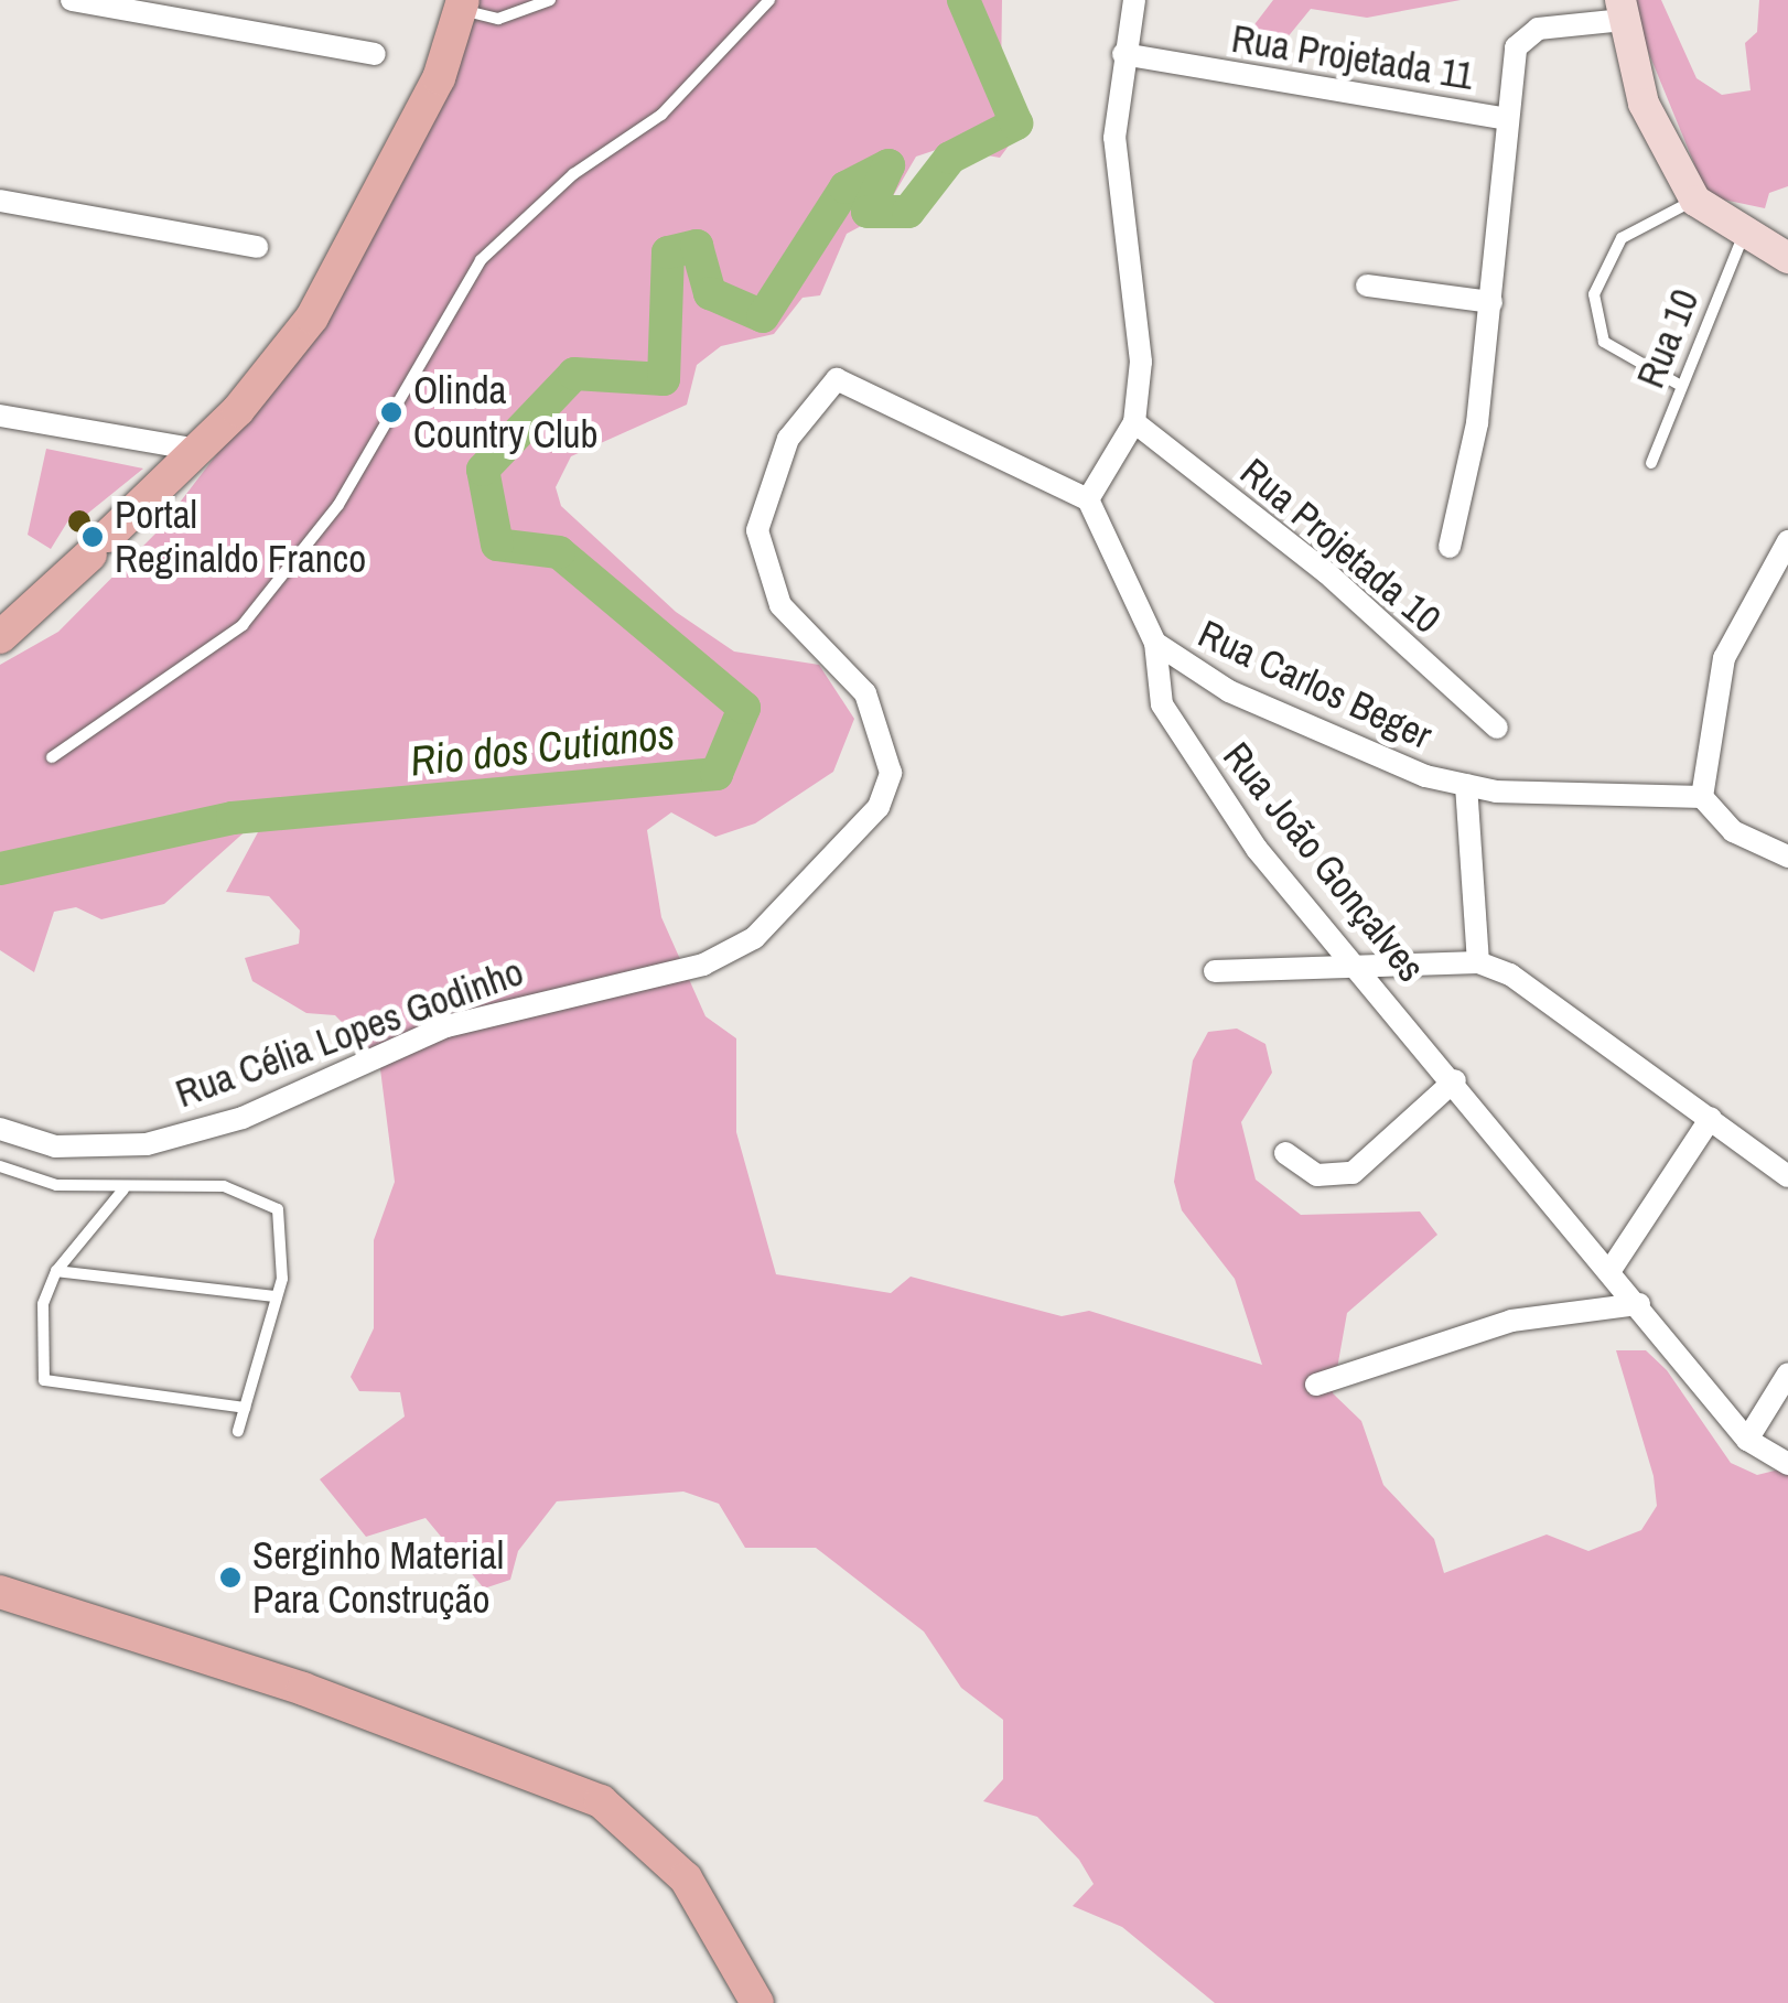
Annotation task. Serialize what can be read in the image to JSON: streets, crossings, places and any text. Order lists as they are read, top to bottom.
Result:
{
  "streets": {
    "street": [
      "Rua Projetada 11",
      "Rua Projetada 10",
      "Rua Carlos Beger",
      "Rua João Gonçalves",
      "Rua Célia Lopes Godinho"
    ],
    "lane": ["Rua 10"]
  },
  "crossings": [
    ["Rua Carlos Beger", "Rua João Gonçalves"],
    ["Rua João Gonçalves", "Rua Célia Lopes Godinho"]
  ],
  "water": ["Rio dos Cutianos"],
  "places": ["Olinda Country Club", "Portal Reginaldo Franco", "Serginho Material Para Construção"]
}
